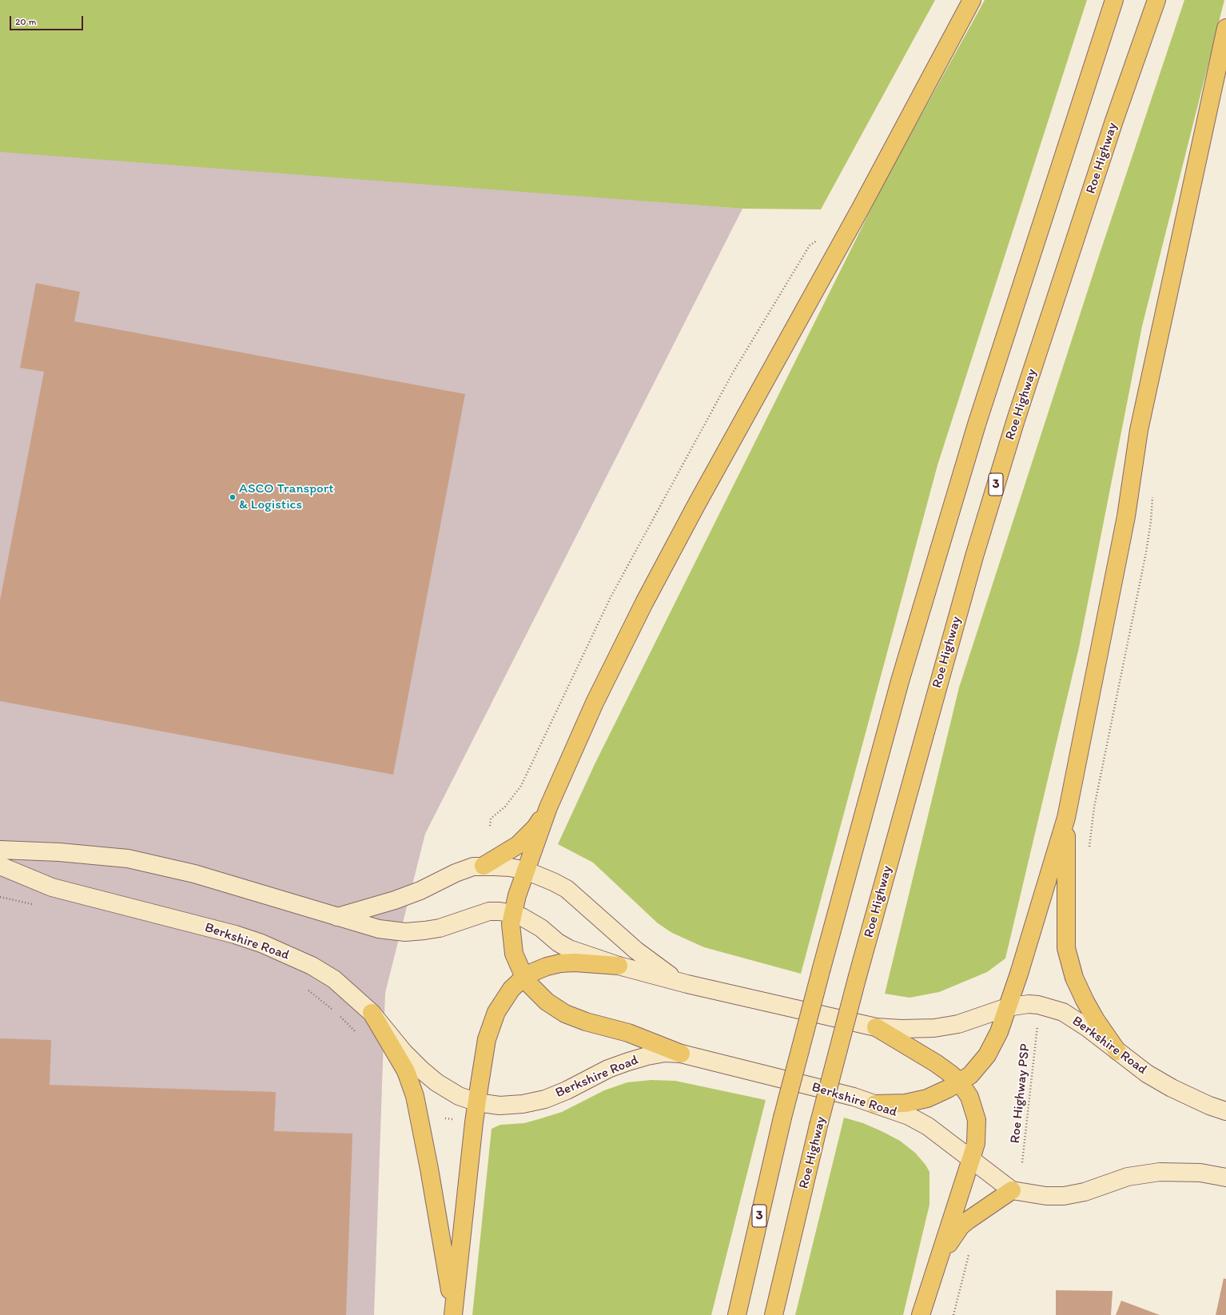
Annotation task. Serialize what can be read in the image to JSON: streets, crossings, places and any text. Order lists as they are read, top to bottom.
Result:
{
  "streets": {
    "highway": ["Roe Highway", "3"],
    "main road": ["Berkshire Road"],
    "path": ["Roe Highway PSP"]
  },
  "places": ["ASCO Transport & Logistics"],
  "scale_bar": "20 m"
}
